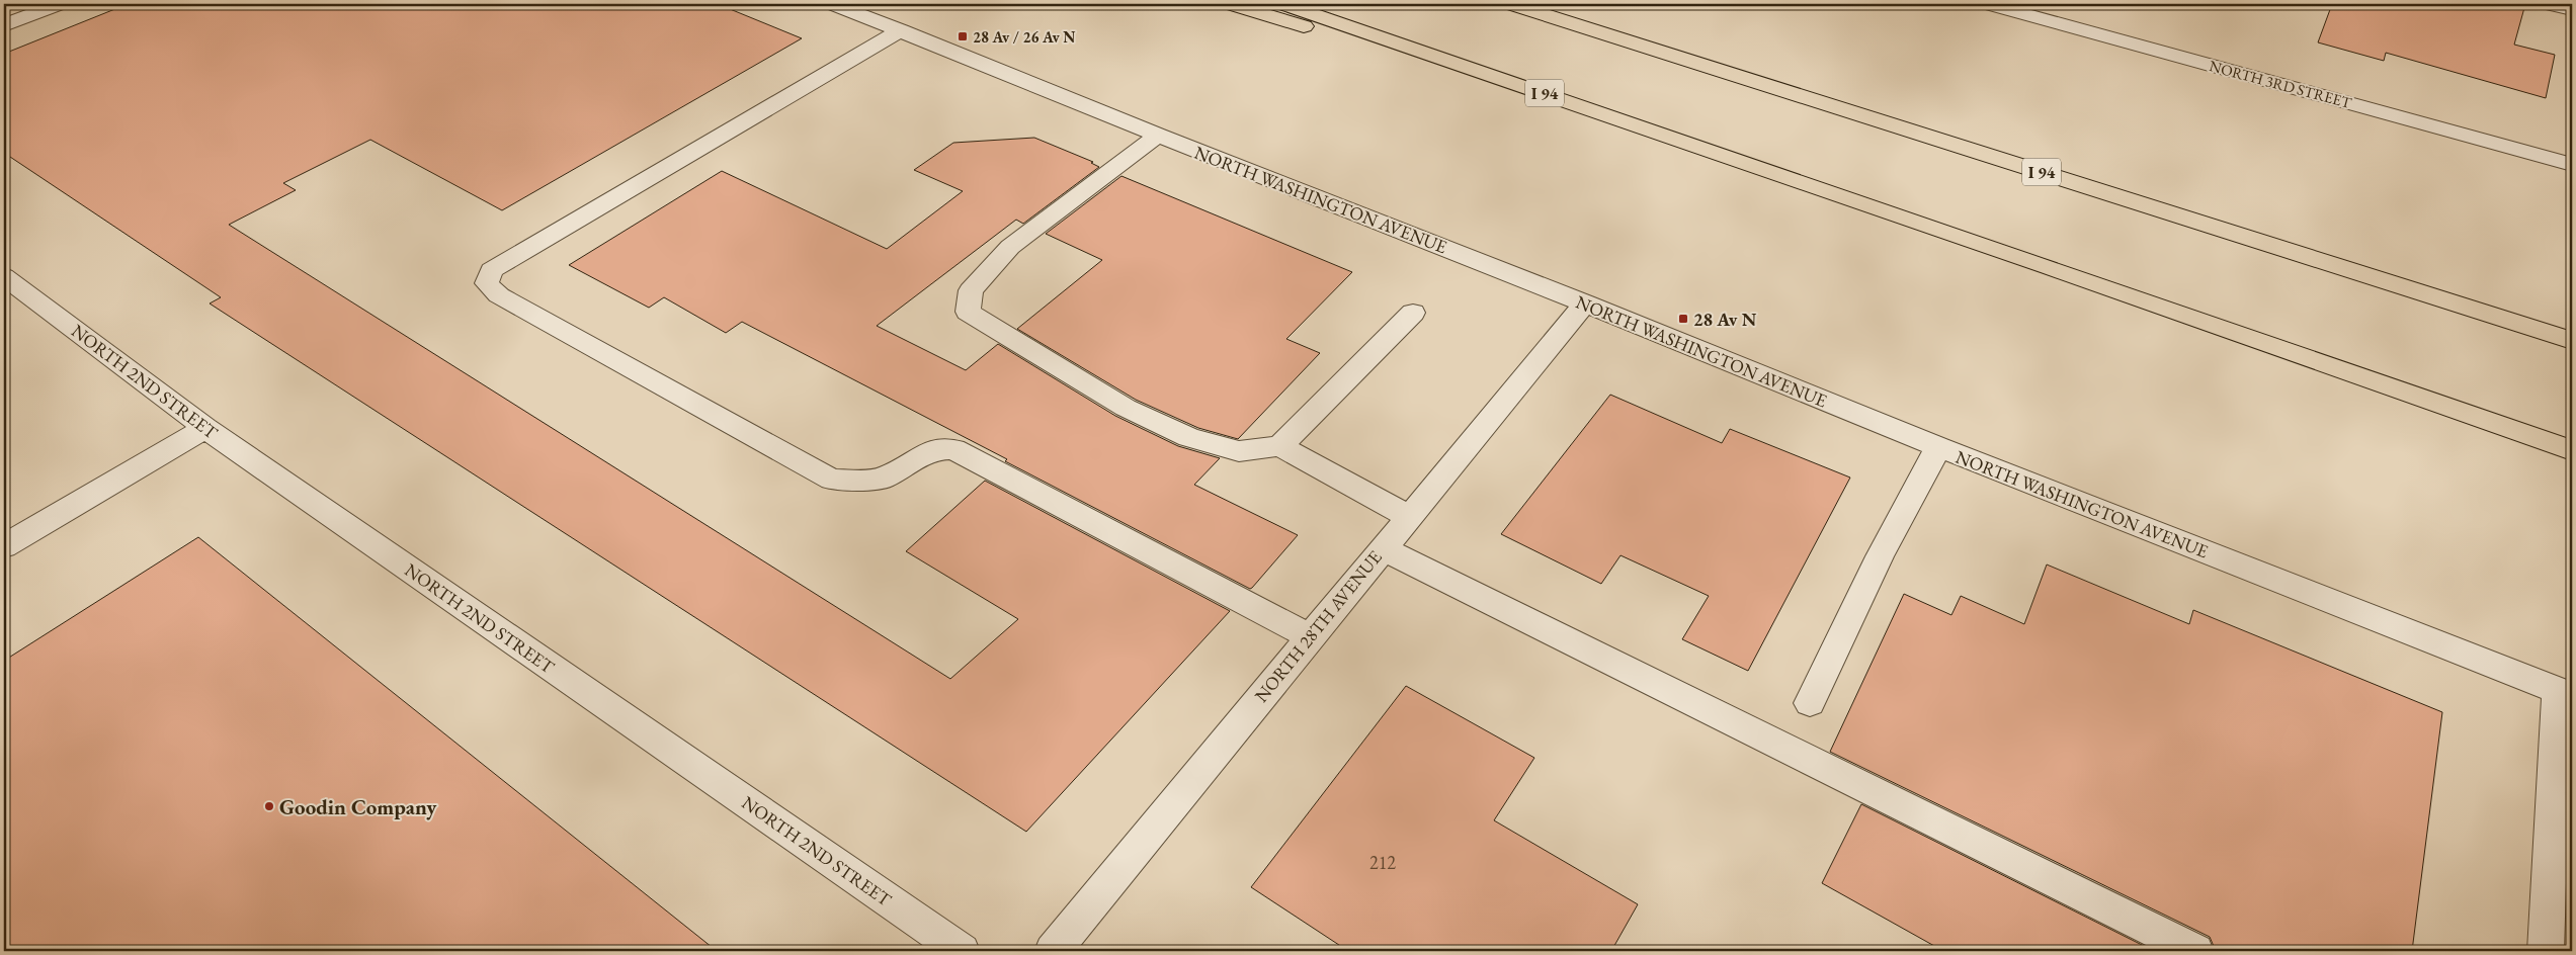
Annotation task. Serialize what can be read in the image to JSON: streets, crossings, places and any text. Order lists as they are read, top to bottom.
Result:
{
  "streets": {
    "highway": ["I 94"],
    "street": [
      "NORTH 3RD STREET",
      "NORTH WASHINGTON AVENUE",
      "NORTH 2ND STREET",
      "NORTH 28TH AVENUE"
    ]
  },
  "crossings": [
    ["NORTH WASHINGTON AVENUE", "NORTH 28TH AVENUE"]
  ],
  "places": {
    "transit": ["28 Av / 26 Av N", "28 Av N"],
    "other": ["Goodin Company"]
  },
  "house_numbers": ["212"]
}
